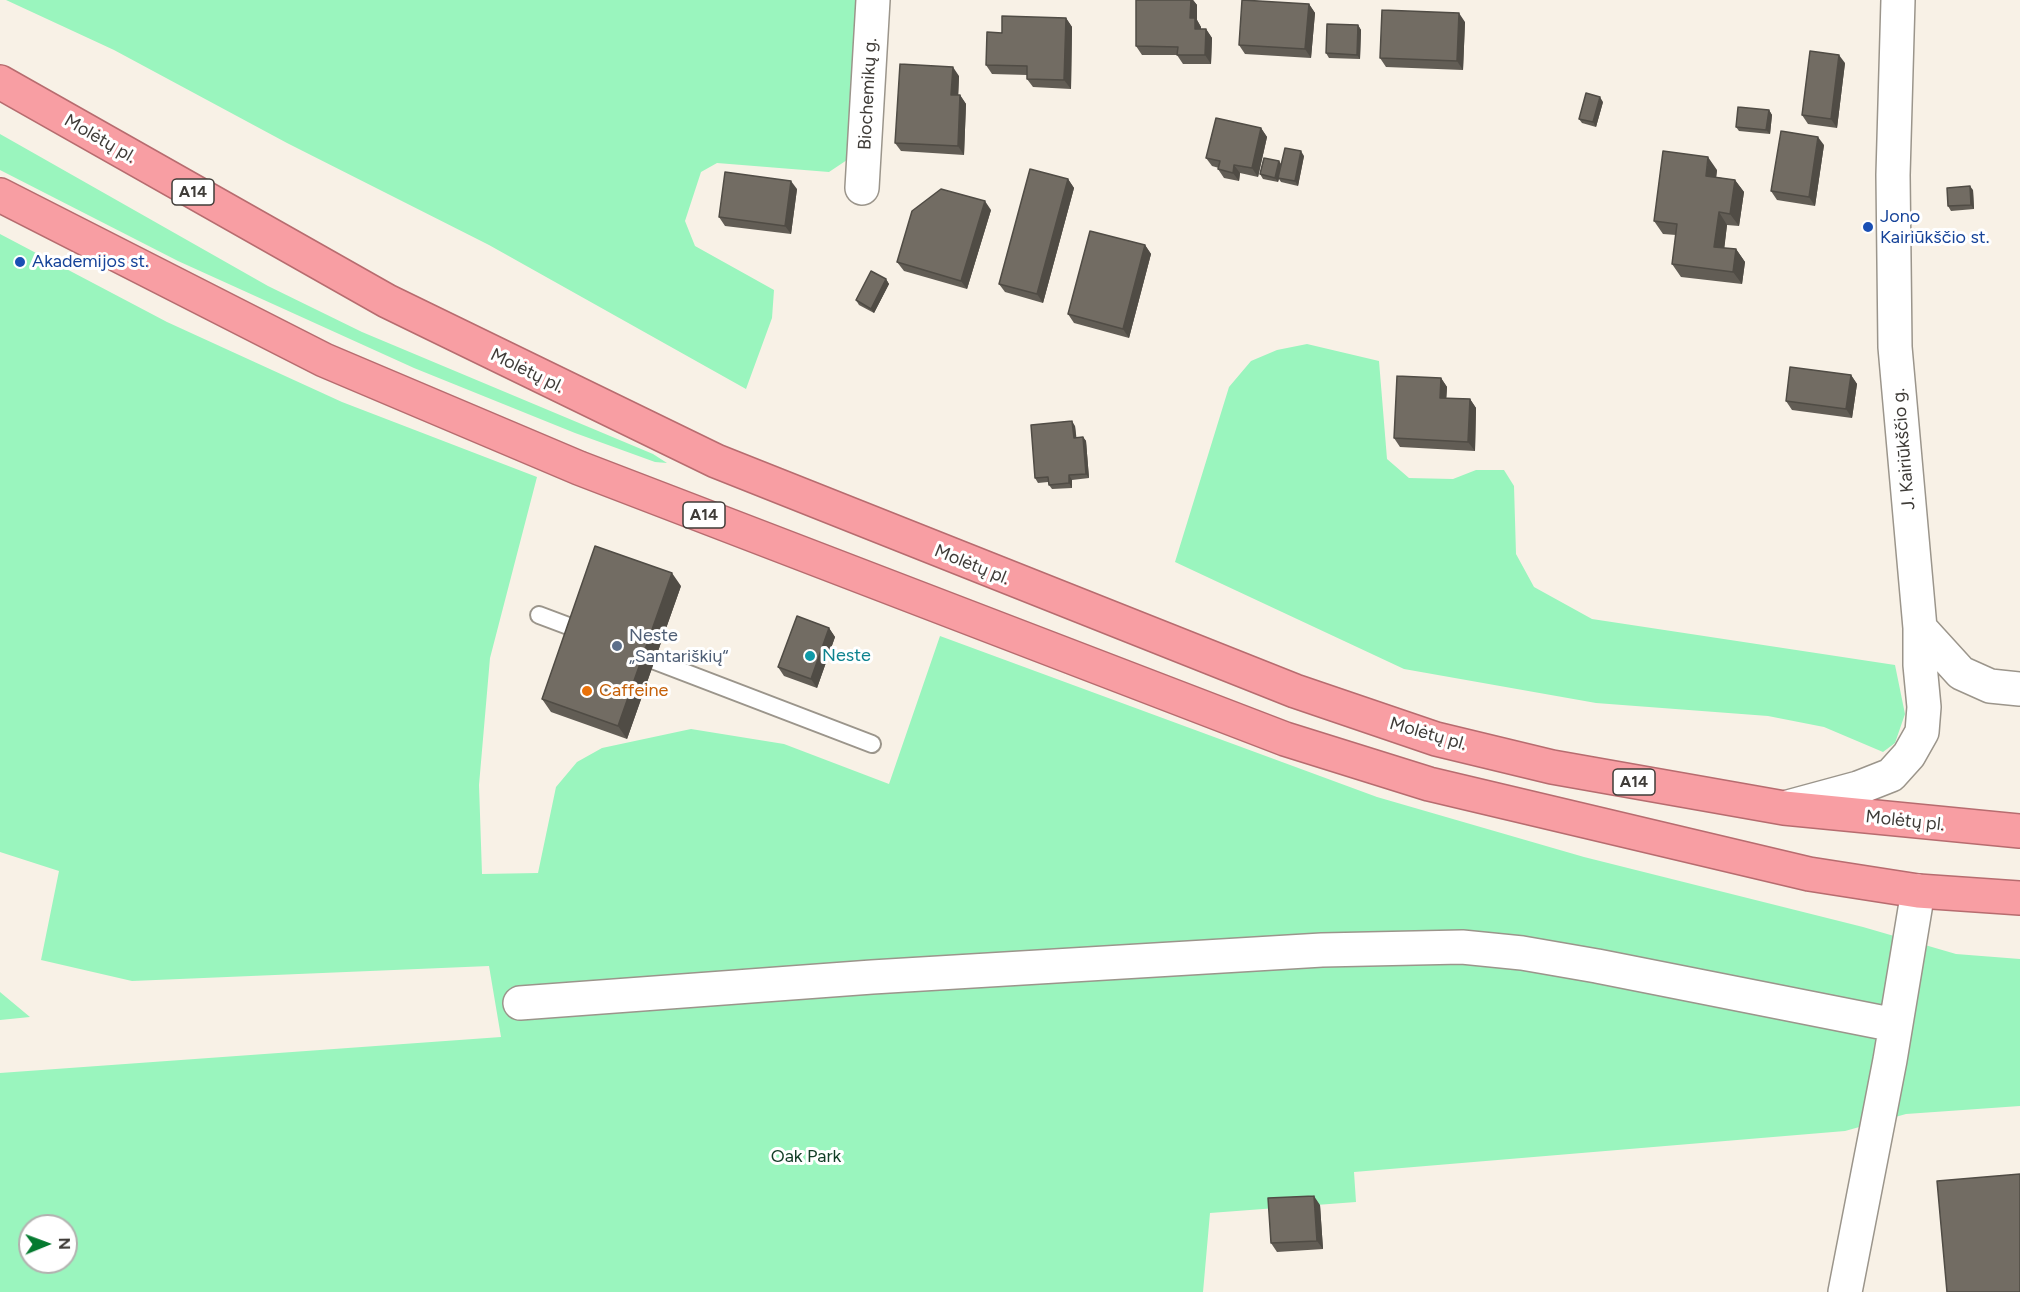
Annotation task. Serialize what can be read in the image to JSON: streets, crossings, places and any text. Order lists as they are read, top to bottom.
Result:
{
  "streets": {
    "highway": ["Molėtų pl.", "A14"],
    "street": ["Biochemikų g.", "J. Kairiūkščio g."]
  },
  "crossings": [
    ["Molėtų pl.", "J. Kairiūkščio g."]
  ],
  "parks": ["Oak Park"],
  "places": [
    "Jono Kairiūkščio st.",
    "Akademijos st.",
    "Neste „Santariškių“",
    "Neste",
    "Caffeine"
  ],
  "north": "right"
}
